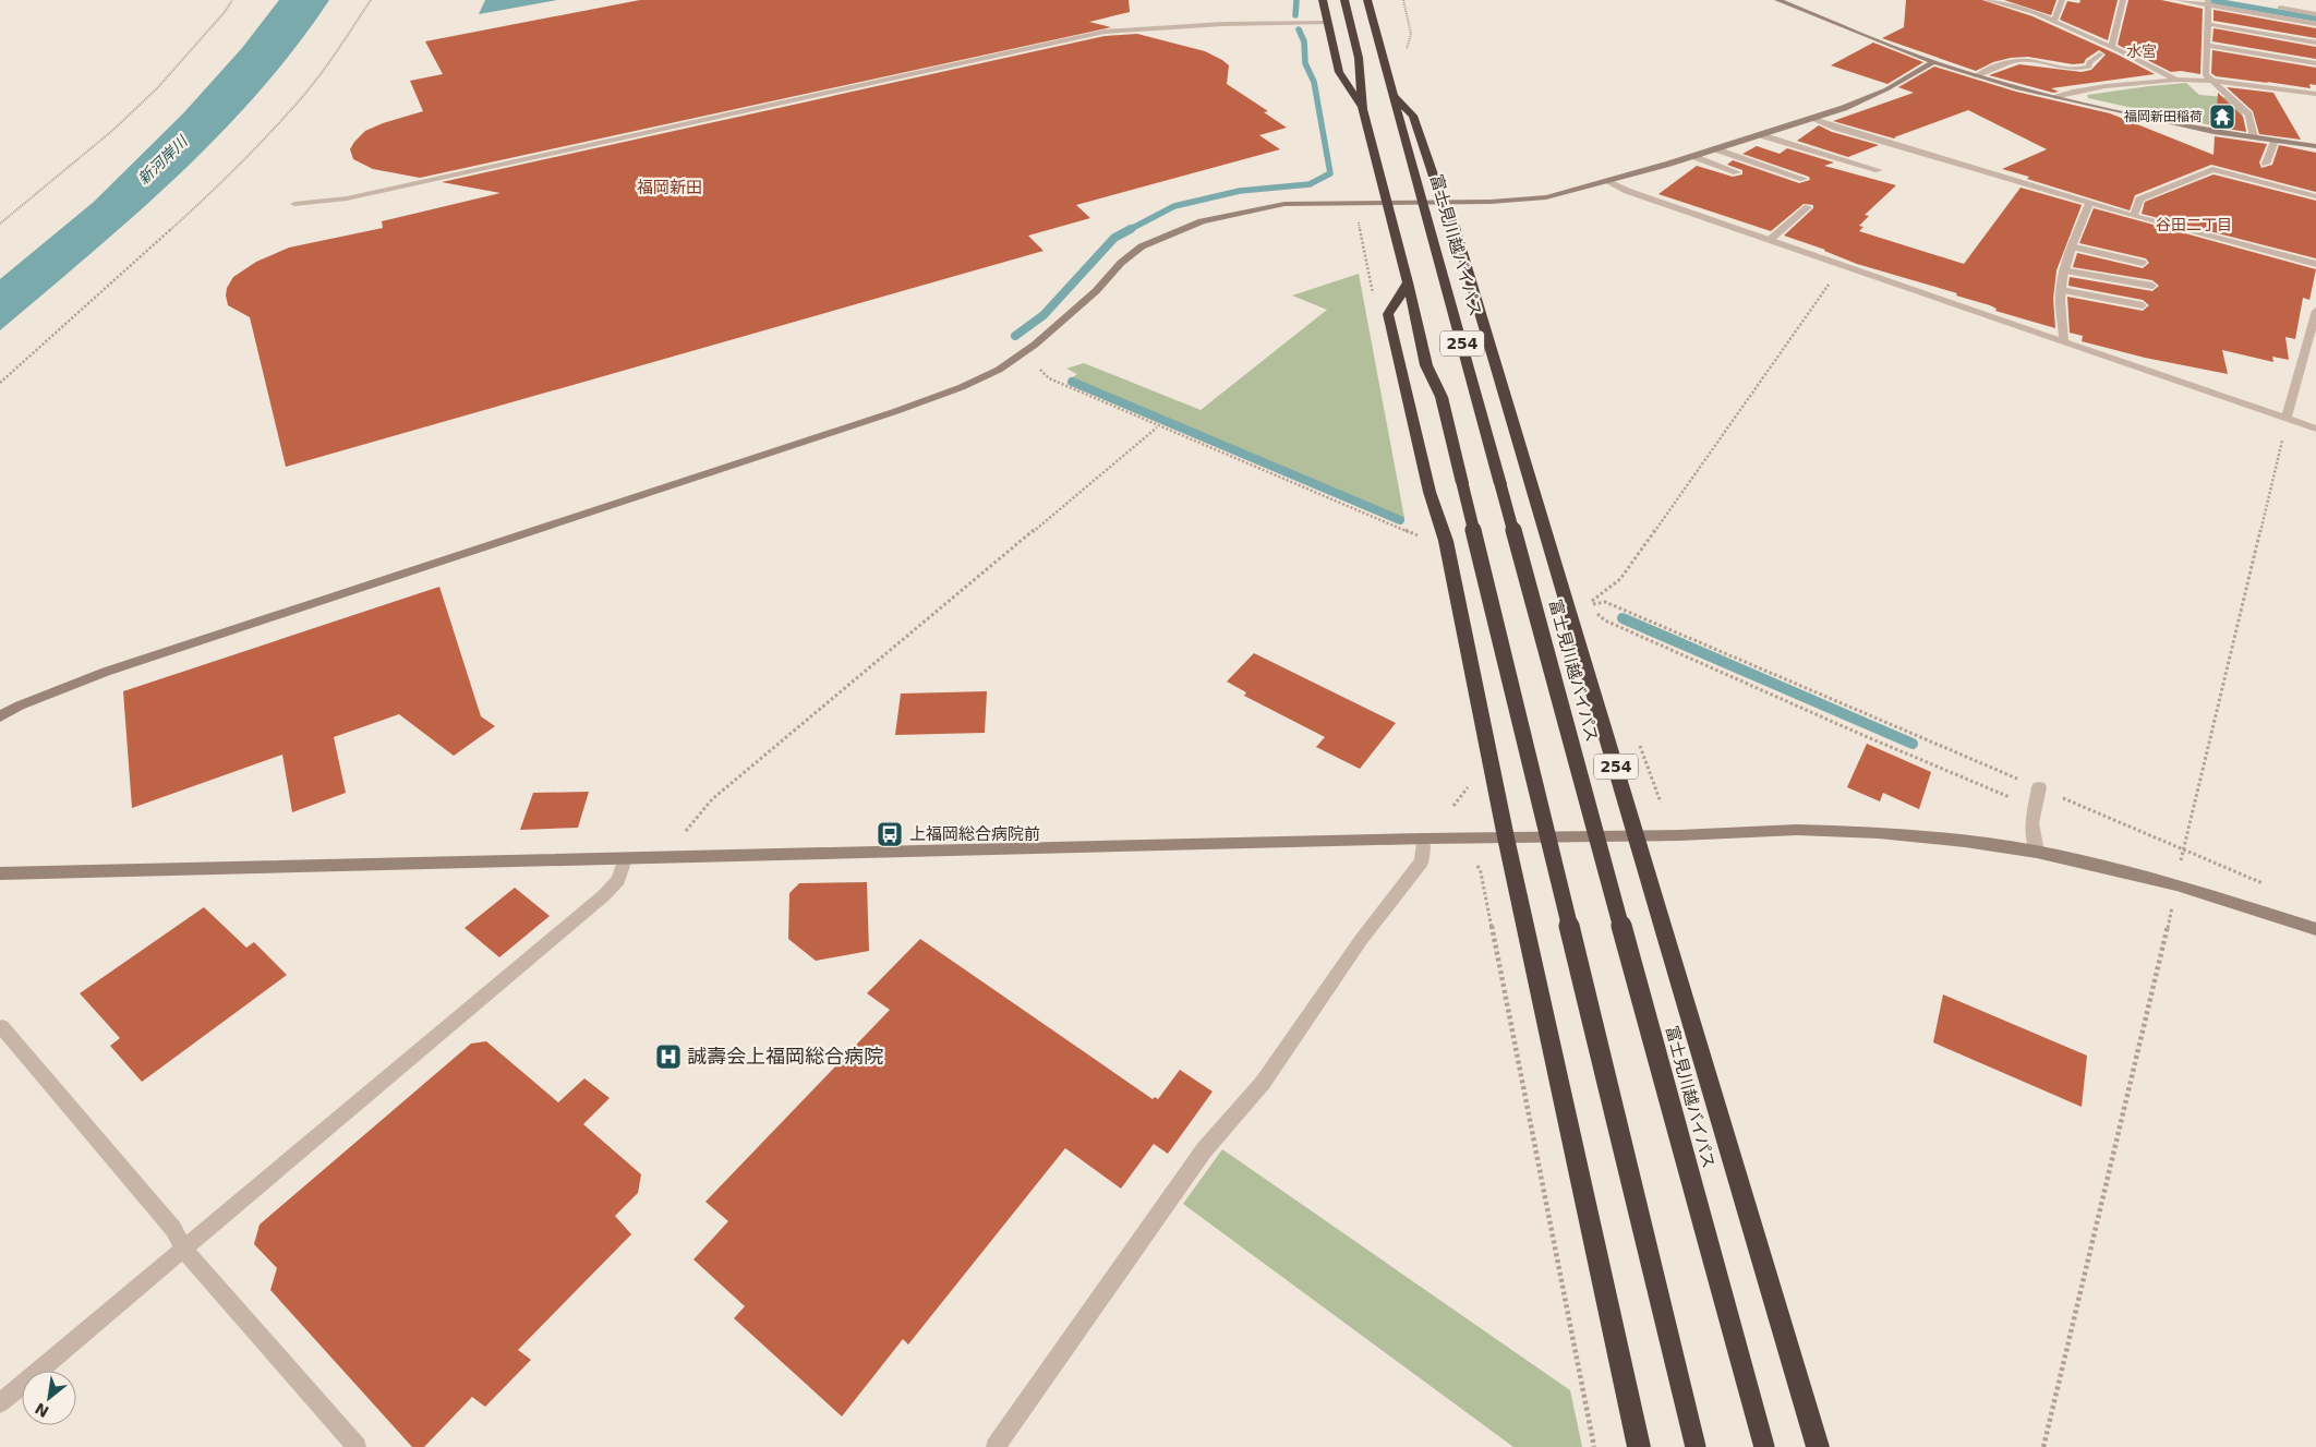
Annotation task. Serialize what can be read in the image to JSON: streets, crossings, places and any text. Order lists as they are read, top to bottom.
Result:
{
  "streets": {
    "highway": ["富士見川越バイパス", "254"]
  },
  "crossings": [
    ["富士見川越バイパス", "254"]
  ],
  "districts": ["水宮", "福岡新田", "谷田二丁目"],
  "water": ["新河岸川"],
  "places": {
    "temple": ["福岡新田稲荷"],
    "bus stop": ["上福岡総合病院前"],
    "hospital": ["誠壽会上福岡総合病院"]
  },
  "north": "bottom left"
}
